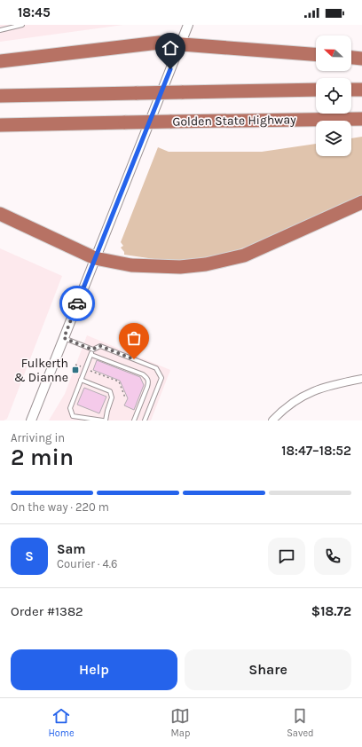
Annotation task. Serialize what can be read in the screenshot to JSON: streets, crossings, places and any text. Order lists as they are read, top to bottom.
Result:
{
  "streets": {
    "highway": ["Golden State Highway"]
  },
  "places": {
    "transit": ["Fulkerth & Dianne"]
  },
  "north": "left",
  "page": {
    "status": "18:45",
    "heading": ["2 min", "Arriving in", "18:47–18:52"],
    "panel": [
      "Sam",
      "Courier · 4.6",
      "Order #1382",
      "$18.72"
    ],
    "bar": "On the way · 220 m",
    "round": "S",
    "buttons": ["Help", "Share"],
    "tabs": ["Home", "Map", "Saved"]
  }
}
